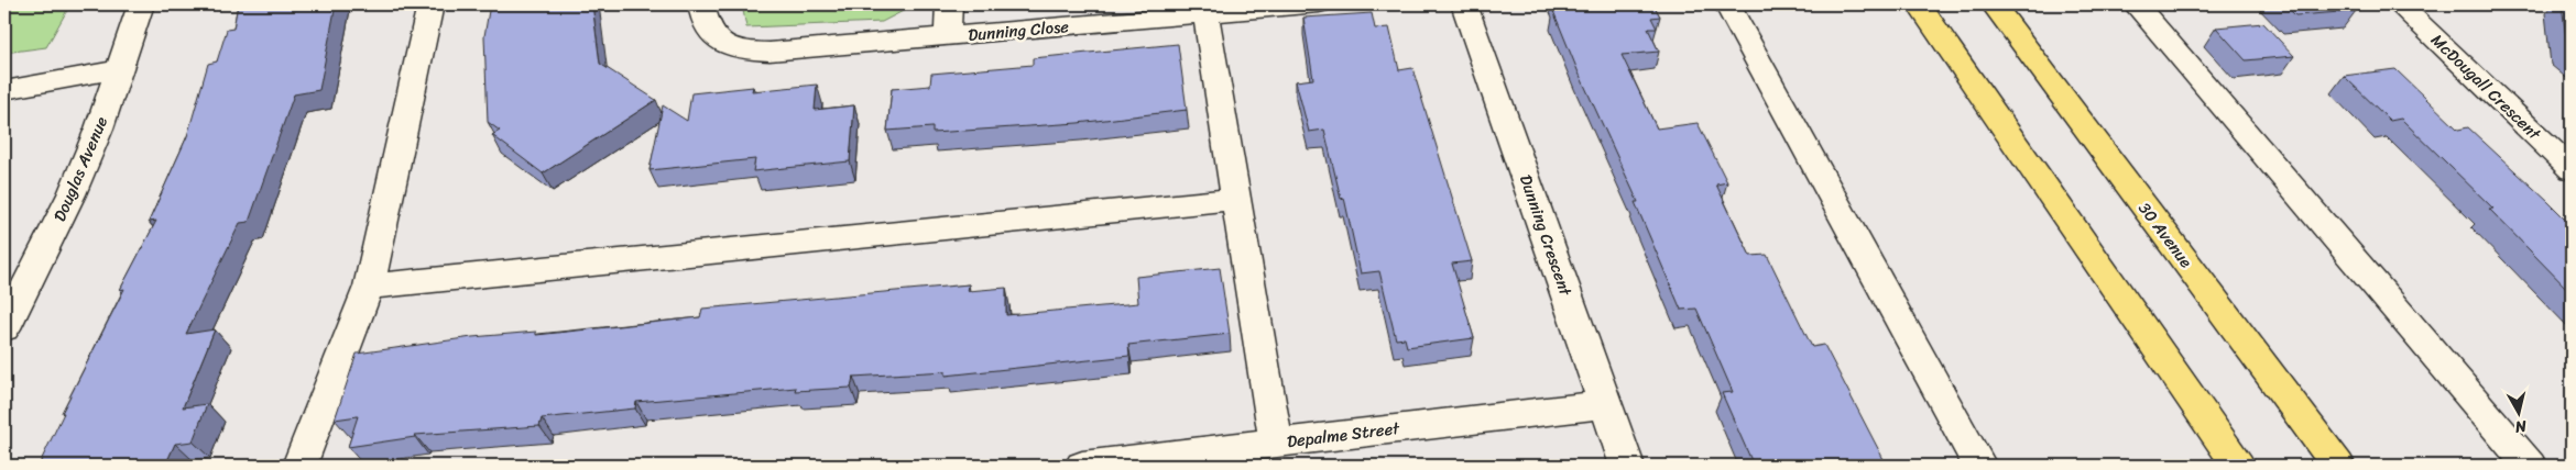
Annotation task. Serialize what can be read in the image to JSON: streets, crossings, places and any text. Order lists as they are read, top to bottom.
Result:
{
  "streets": {
    "main road": ["30 Avenue"],
    "street": [
      "Dunning Close",
      "McDougall Crescent",
      "Douglas Avenue",
      "Dunning Crescent",
      "Depalme Street"
    ]
  },
  "crossings": [
    ["Dunning Crescent", "Depalme Street"]
  ],
  "north": "bottom"
}
